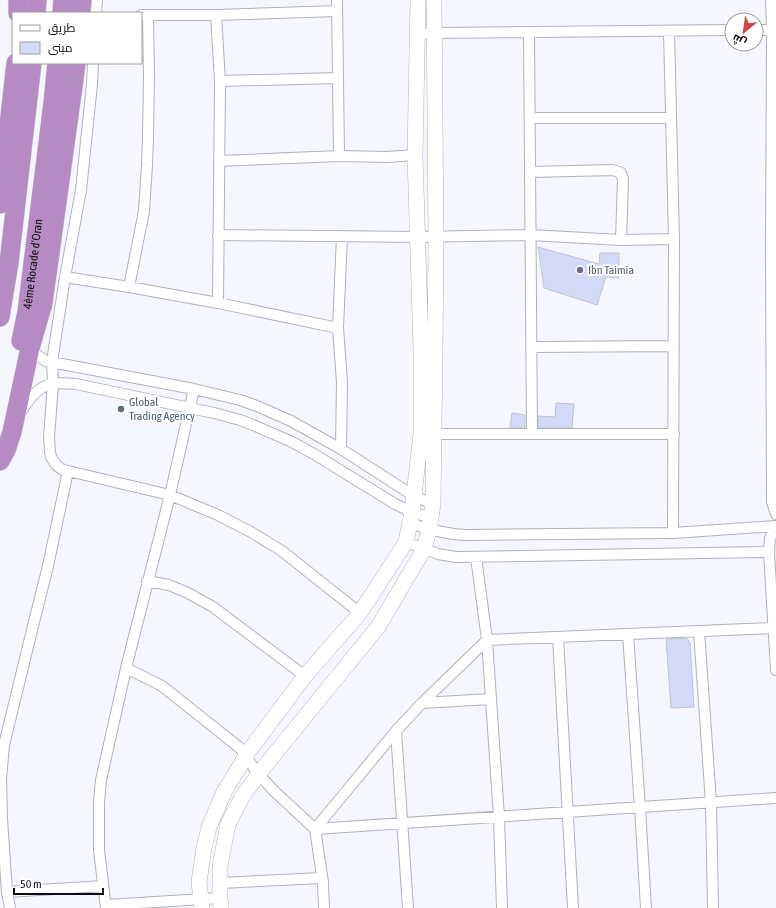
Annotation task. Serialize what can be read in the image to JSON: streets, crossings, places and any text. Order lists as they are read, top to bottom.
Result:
{
  "streets": {
    "highway": ["4ème Rocade d'Oran"]
  },
  "places": ["Ibn Taimia", "Global Trading Agency"],
  "legend": ["طريق", "مبنى"],
  "scale_bar": "50 m",
  "north": "bottom left"
}
